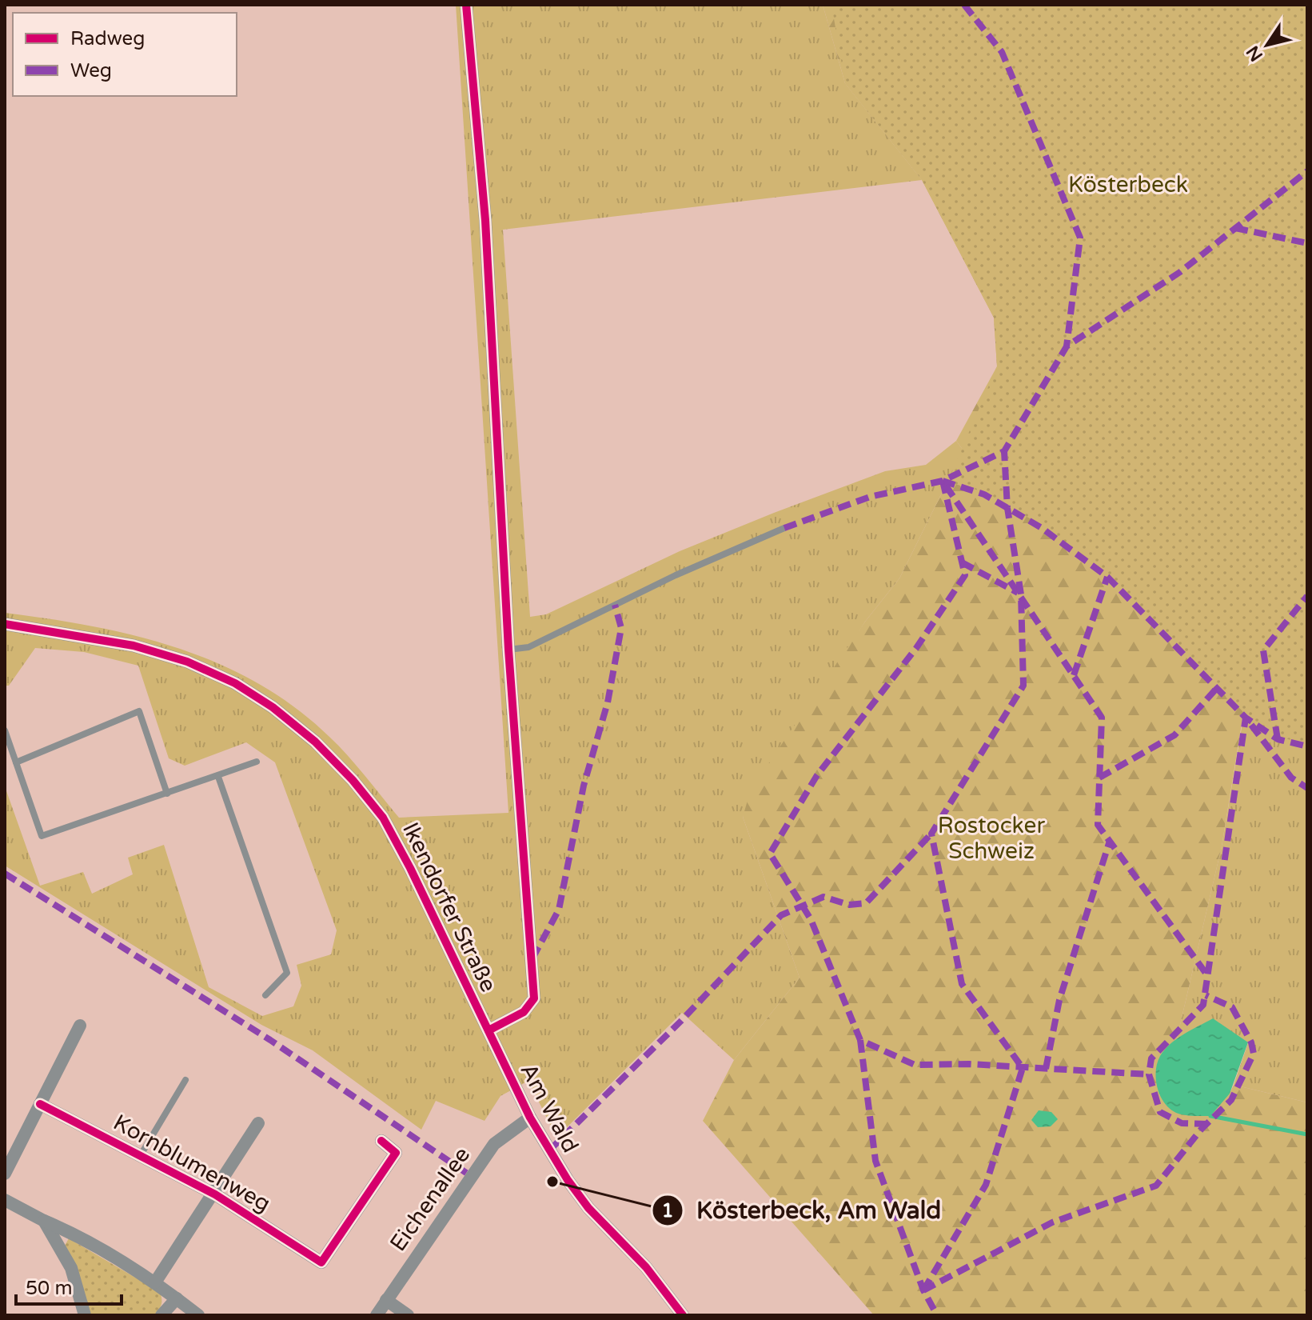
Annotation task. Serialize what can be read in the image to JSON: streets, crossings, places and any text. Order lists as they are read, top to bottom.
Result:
{
  "streets": {
    "street": [
      "Ikendorfer Straße",
      "Am Wald",
      "Kornblumenweg",
      "Eichenallee"
    ]
  },
  "crossings": [
    ["Ikendorfer Straße", "Am Wald"],
    ["Am Wald", "Eichenallee"]
  ],
  "parks": ["Kösterbeck", "Rostocker Schweiz"],
  "places": ["Kösterbeck, Am Wald"],
  "legend": ["Radweg", "Weg"],
  "scale_bar": "50 m",
  "north": "bottom left"
}
